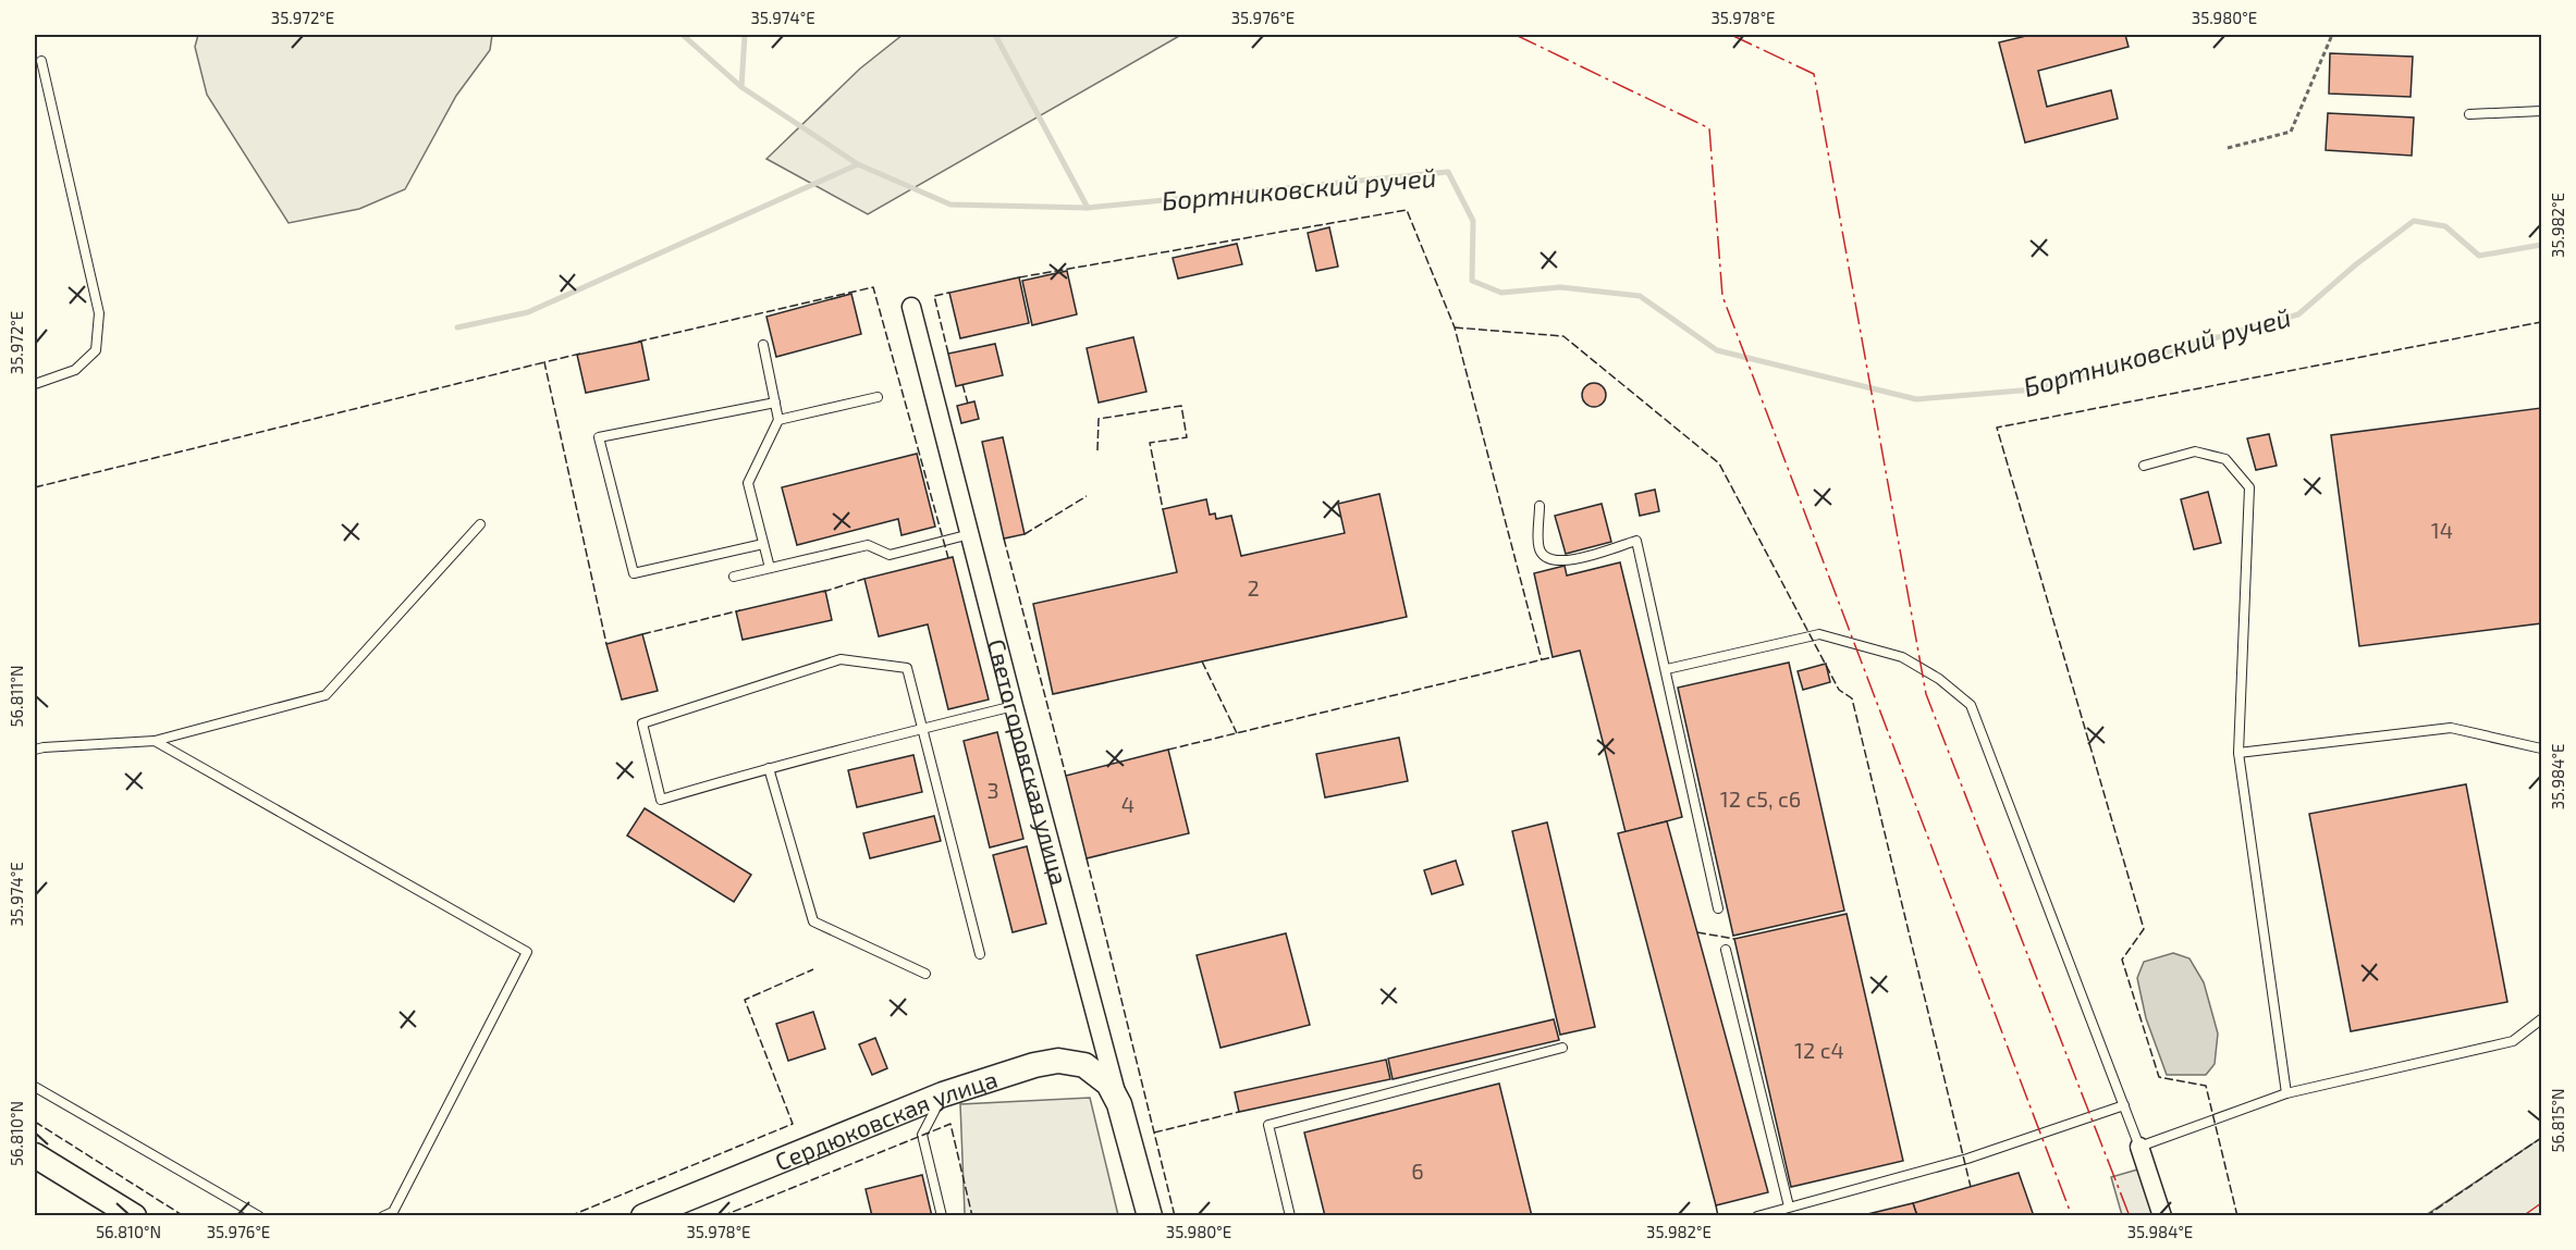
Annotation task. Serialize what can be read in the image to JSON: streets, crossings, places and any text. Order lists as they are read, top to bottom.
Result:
{
  "streets": {
    "street": ["Светогоровская улица", "Сердюковская улица"]
  },
  "crossings": [
    ["Светогоровская улица", "Сердюковская улица"]
  ],
  "water": ["Бортниковский ручей"],
  "house_numbers": [
    "14",
    "2",
    "3",
    "12 с5, с6",
    "4",
    "12 с4",
    "6"
  ],
  "coordinates": [
    "35.972°E",
    "35.974°E",
    "35.976°E",
    "35.978°E",
    "35.980°E",
    "35.982°E",
    "56.811°N",
    "35.984°E",
    "56.815°N",
    "56.810°N"
  ]
}
